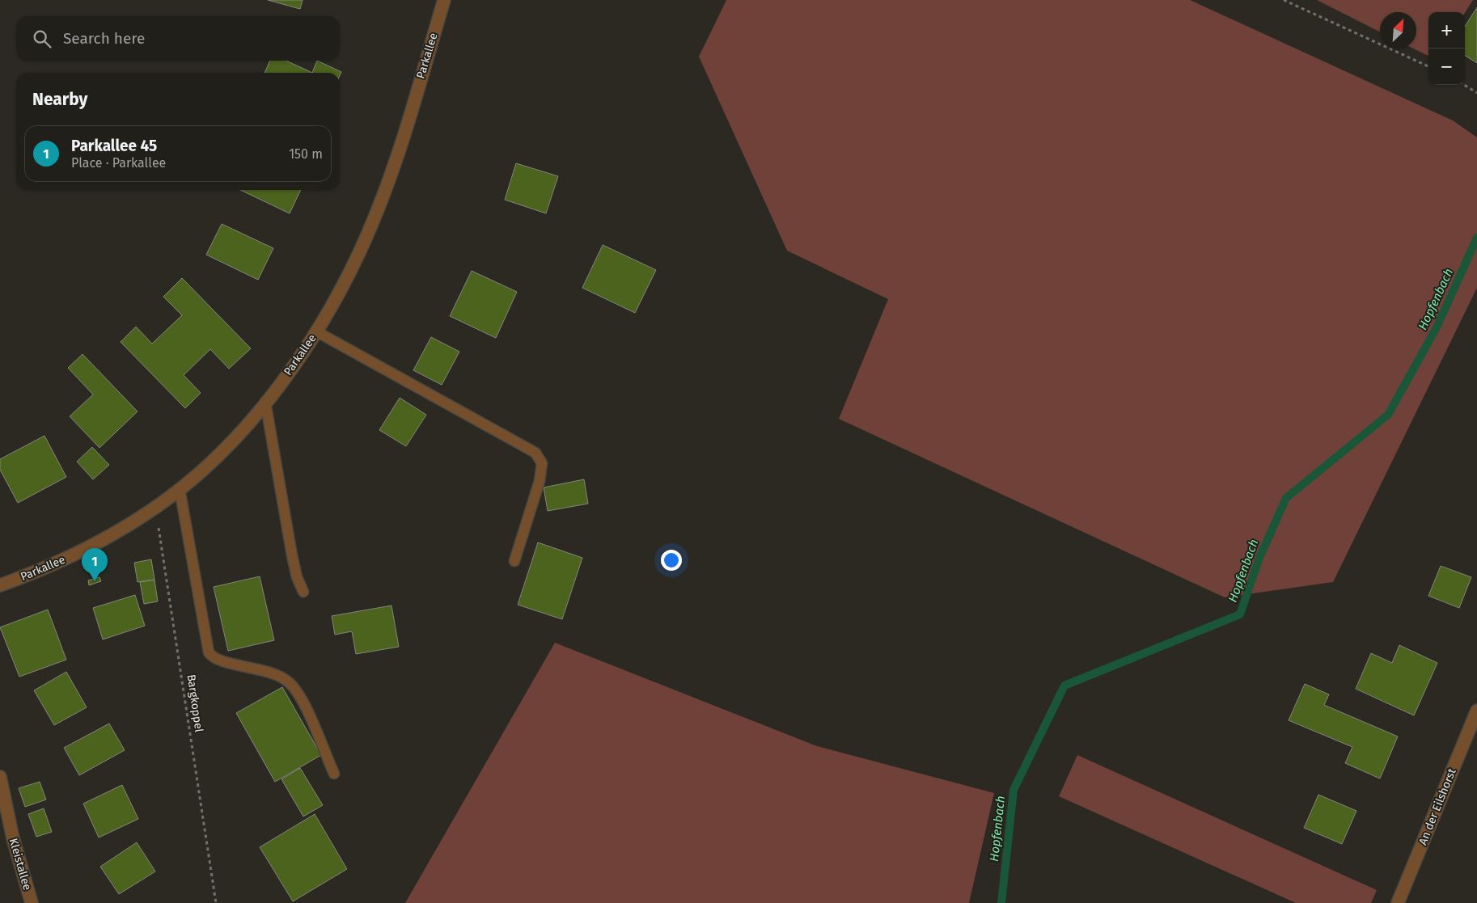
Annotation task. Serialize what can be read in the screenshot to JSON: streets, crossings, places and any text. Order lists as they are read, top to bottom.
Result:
{
  "streets": {
    "street": ["Parkallee", "An der Eilshorst", "Kleistallee"],
    "path": ["Bargkoppel"]
  },
  "crossings": [
    ["Parkallee", "Bargkoppel"]
  ],
  "water": ["Hopfenbach"],
  "north": "top right",
  "page": {
    "map_buttons": ["+", "−"],
    "search": "Search here",
    "heading": "Nearby",
    "list": [
      {
        "mark": "1",
        "name": "Parkallee 45",
        "note": "Place · Parkallee",
        "value": "150 m"
      }
    ],
    "pins": "1"
  }
}
